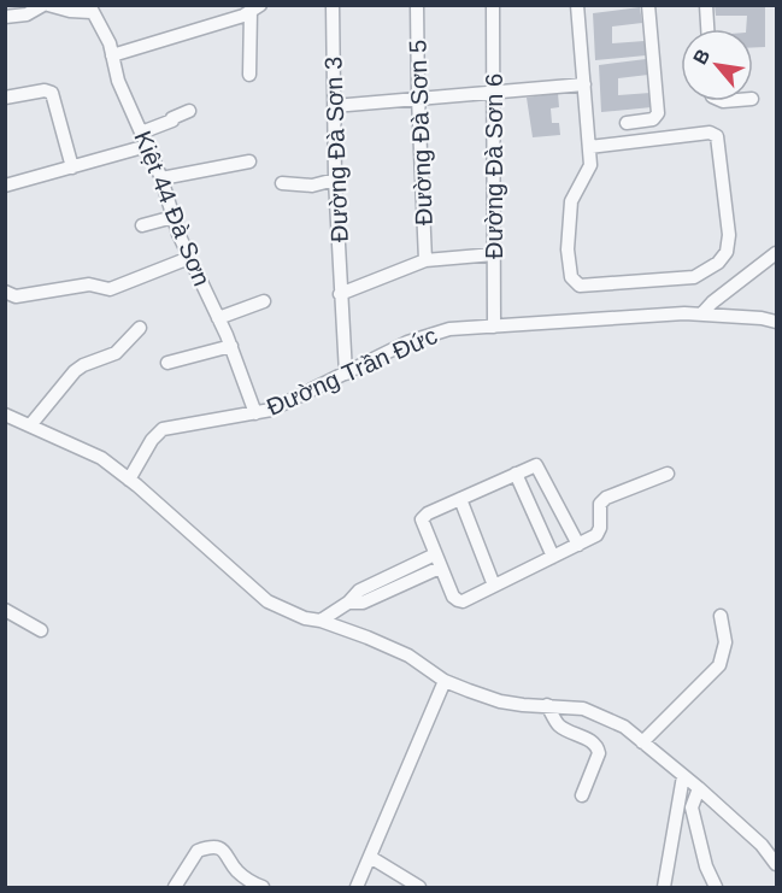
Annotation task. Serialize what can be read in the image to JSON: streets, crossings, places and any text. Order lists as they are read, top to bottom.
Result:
{
  "streets": {
    "street": [
      "Đường Đà Sơn 5",
      "Đường Đà Sơn 3",
      "Đường Đà Sơn 6",
      "Kiệt 44 Đà Sơn",
      "Đường Trần Đức"
    ]
  },
  "crossings": [
    ["Đường Đà Sơn 3", "Đường Trần Đức"],
    ["Đường Đà Sơn 6", "Đường Trần Đức"],
    ["Kiệt 44 Đà Sơn", "Đường Trần Đức"]
  ],
  "north": "top left"
}
